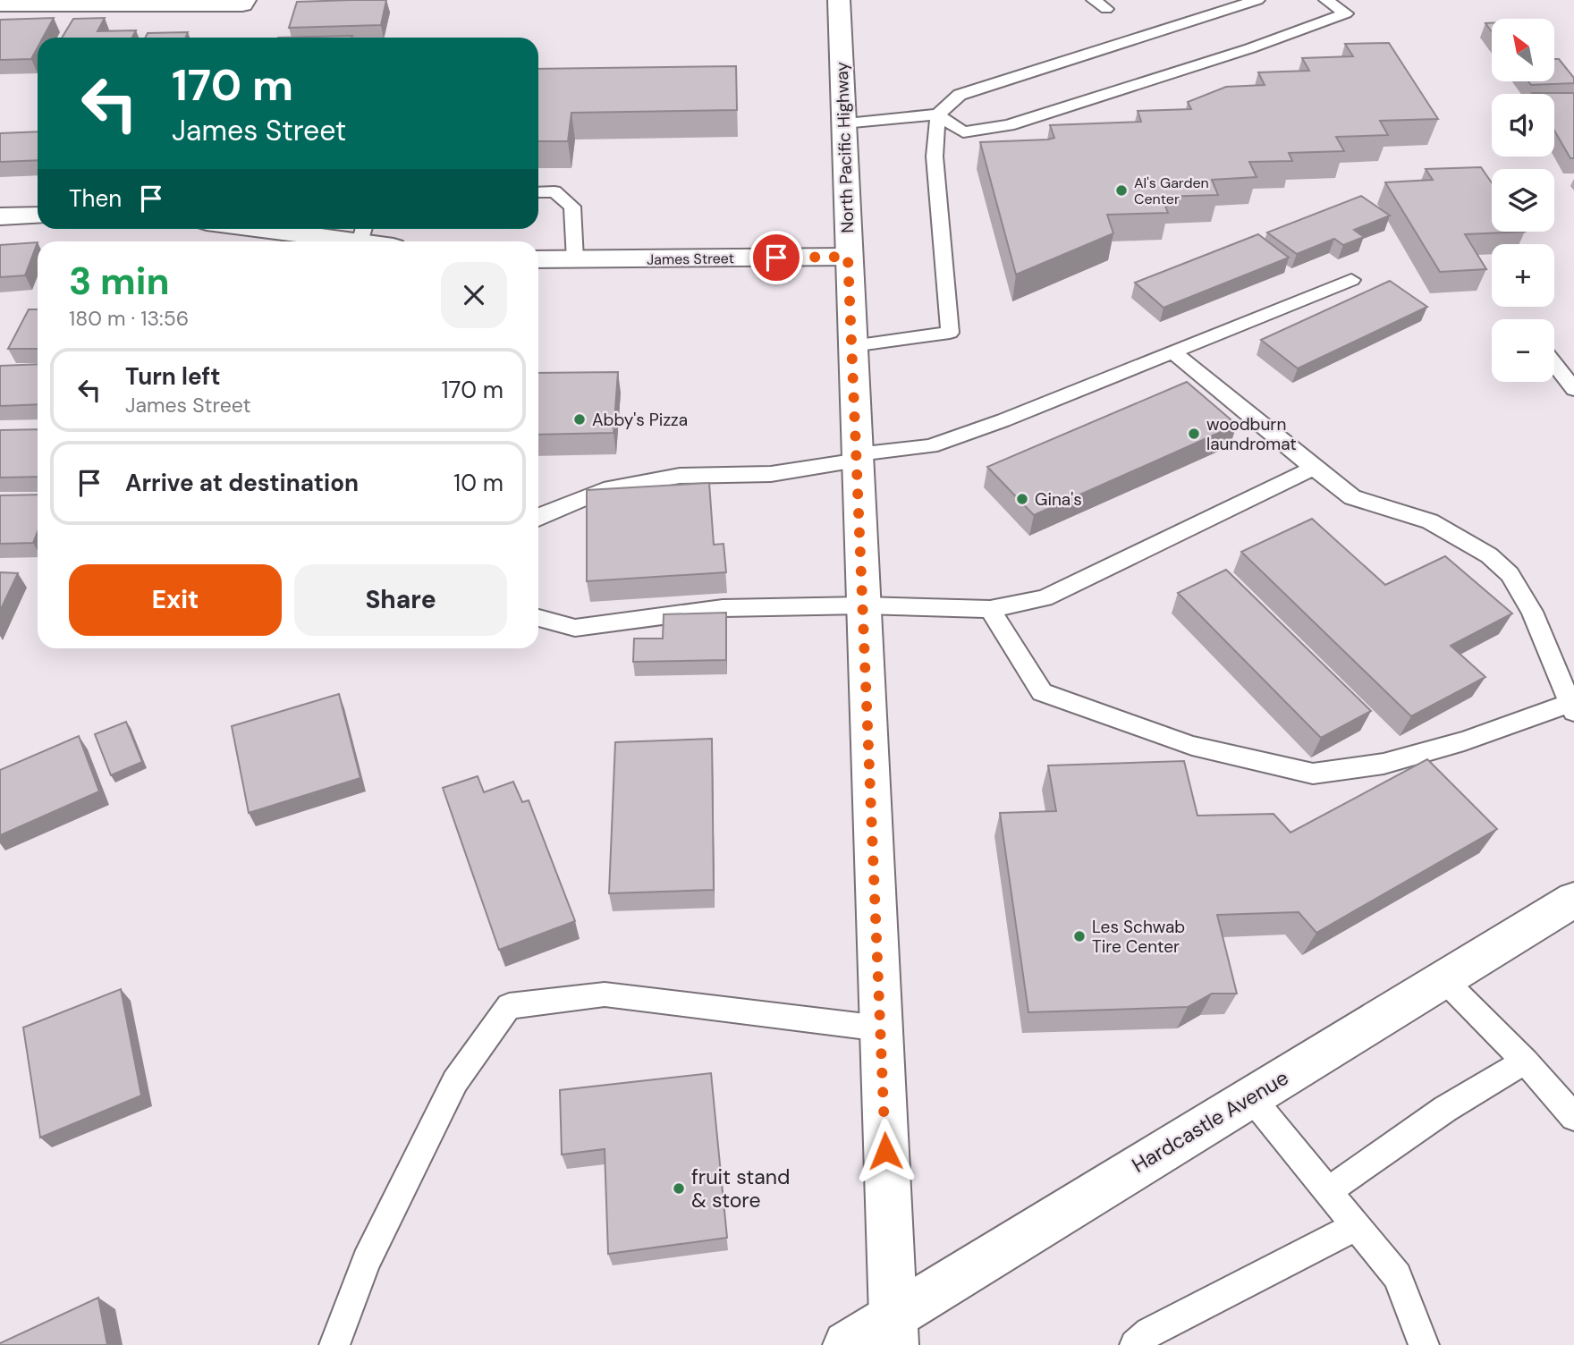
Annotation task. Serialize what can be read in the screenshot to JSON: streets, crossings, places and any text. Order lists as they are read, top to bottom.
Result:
{
  "streets": {
    "main road": ["North Pacific Highway", "James Street", "Hardcastle Avenue"]
  },
  "crossings": [
    ["North Pacific Highway", "James Street"],
    ["North Pacific Highway", "Hardcastle Avenue"]
  ],
  "places": [
    "Al's Garden Center",
    "Abby's Pizza",
    "woodburn laundromat",
    "Gina's",
    "Les Schwab Tire Center",
    "fruit stand & store"
  ],
  "north": "top left",
  "page": {
    "map_buttons": ["+", "−"],
    "turn": ["170 m", "James Street"],
    "then": "Then",
    "heading": ["3 min", "180 m · 13:56"],
    "list": [
      {
        "name": "Turn left",
        "note": "James Street",
        "value": "170 m"
      },
      {
        "name": "Arrive at destination",
        "value": "10 m"
      }
    ],
    "buttons": ["Exit", "Share"]
  }
}
